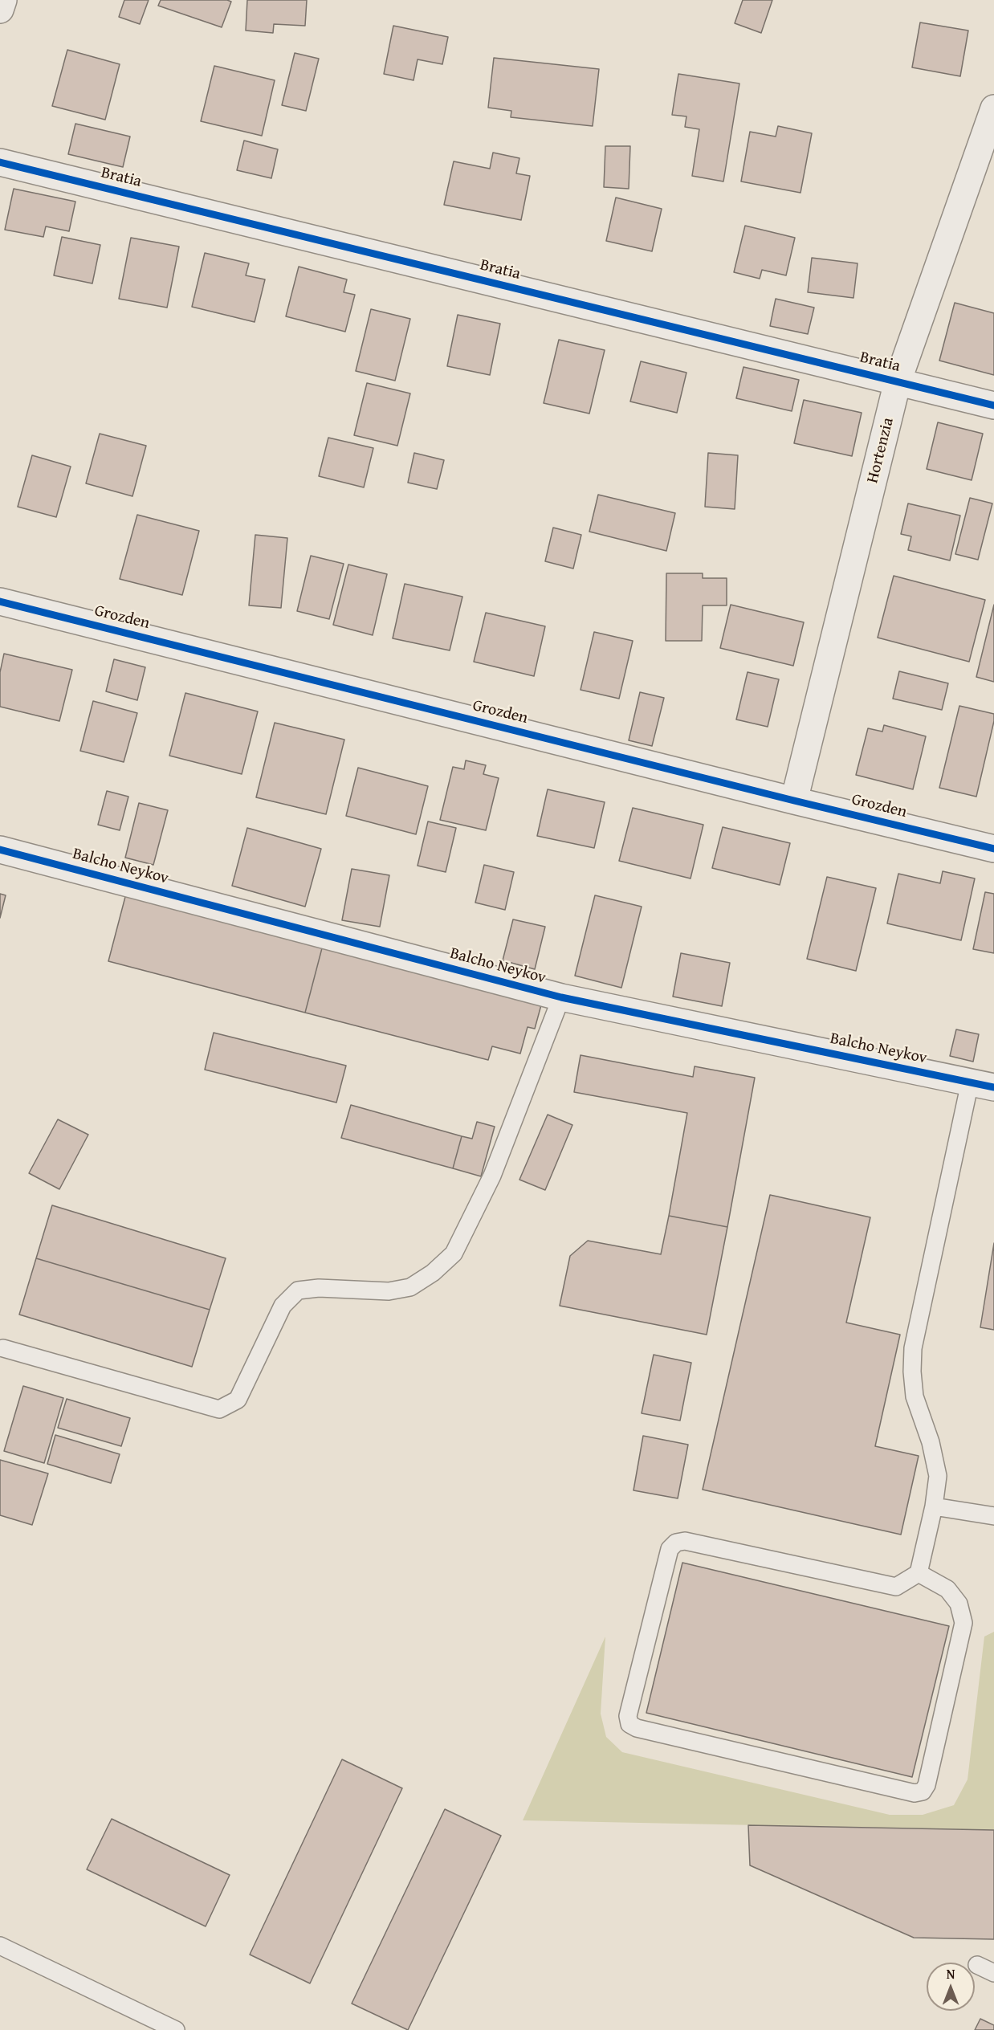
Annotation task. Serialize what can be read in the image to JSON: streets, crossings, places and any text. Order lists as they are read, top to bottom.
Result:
{
  "streets": {
    "street": [
      "Bratia",
      "Hortenzia",
      "Grozden",
      "Balcho Neykov"
    ]
  },
  "crossings": [
    ["Bratia", "Hortenzia"],
    ["Hortenzia", "Grozden"]
  ],
  "north": "top"
}
